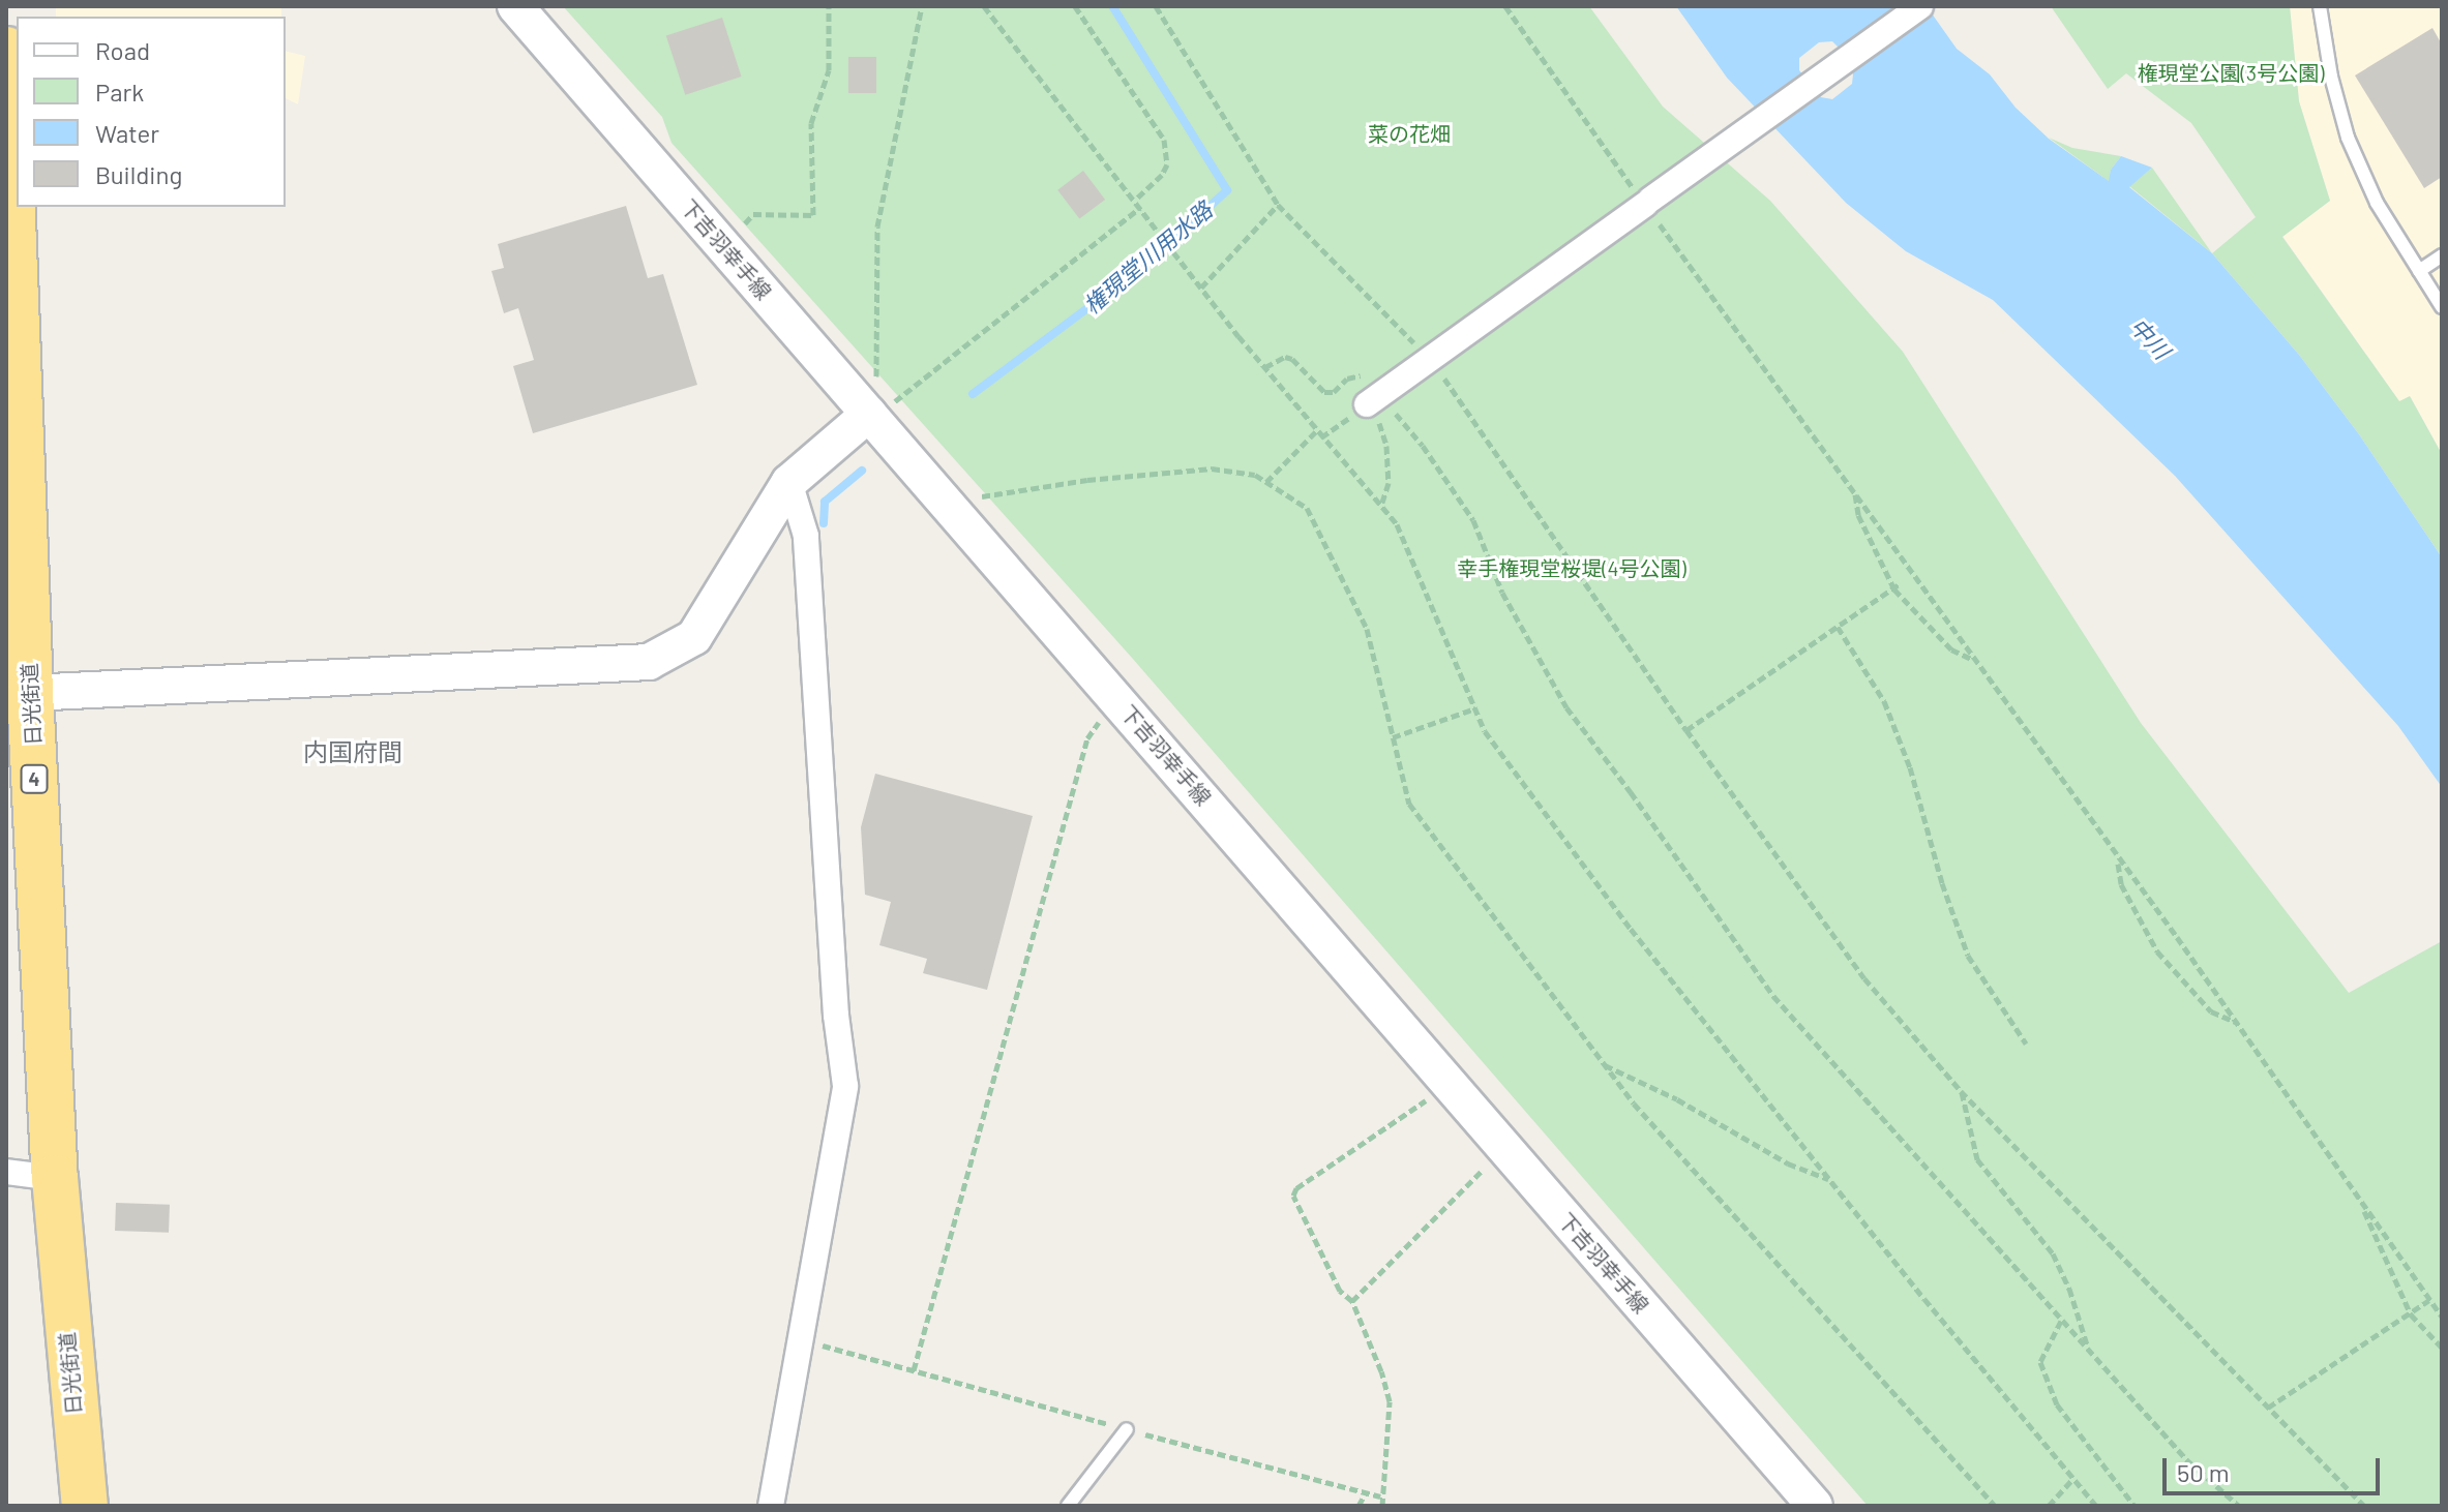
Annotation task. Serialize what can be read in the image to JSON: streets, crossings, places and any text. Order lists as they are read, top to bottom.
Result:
{
  "streets": {
    "highway": ["日光街道", "4"],
    "main road": ["下吉羽幸手線"]
  },
  "districts": ["内国府間"],
  "water": ["権現堂川用水路", "中川"],
  "parks": ["権現堂公園(3号公園)", "菜の花畑", "幸手権現堂桜堤(4号公園)"],
  "legend": [
    "Road",
    "Park",
    "Water",
    "Building"
  ],
  "scale_bar": "50 m"
}
